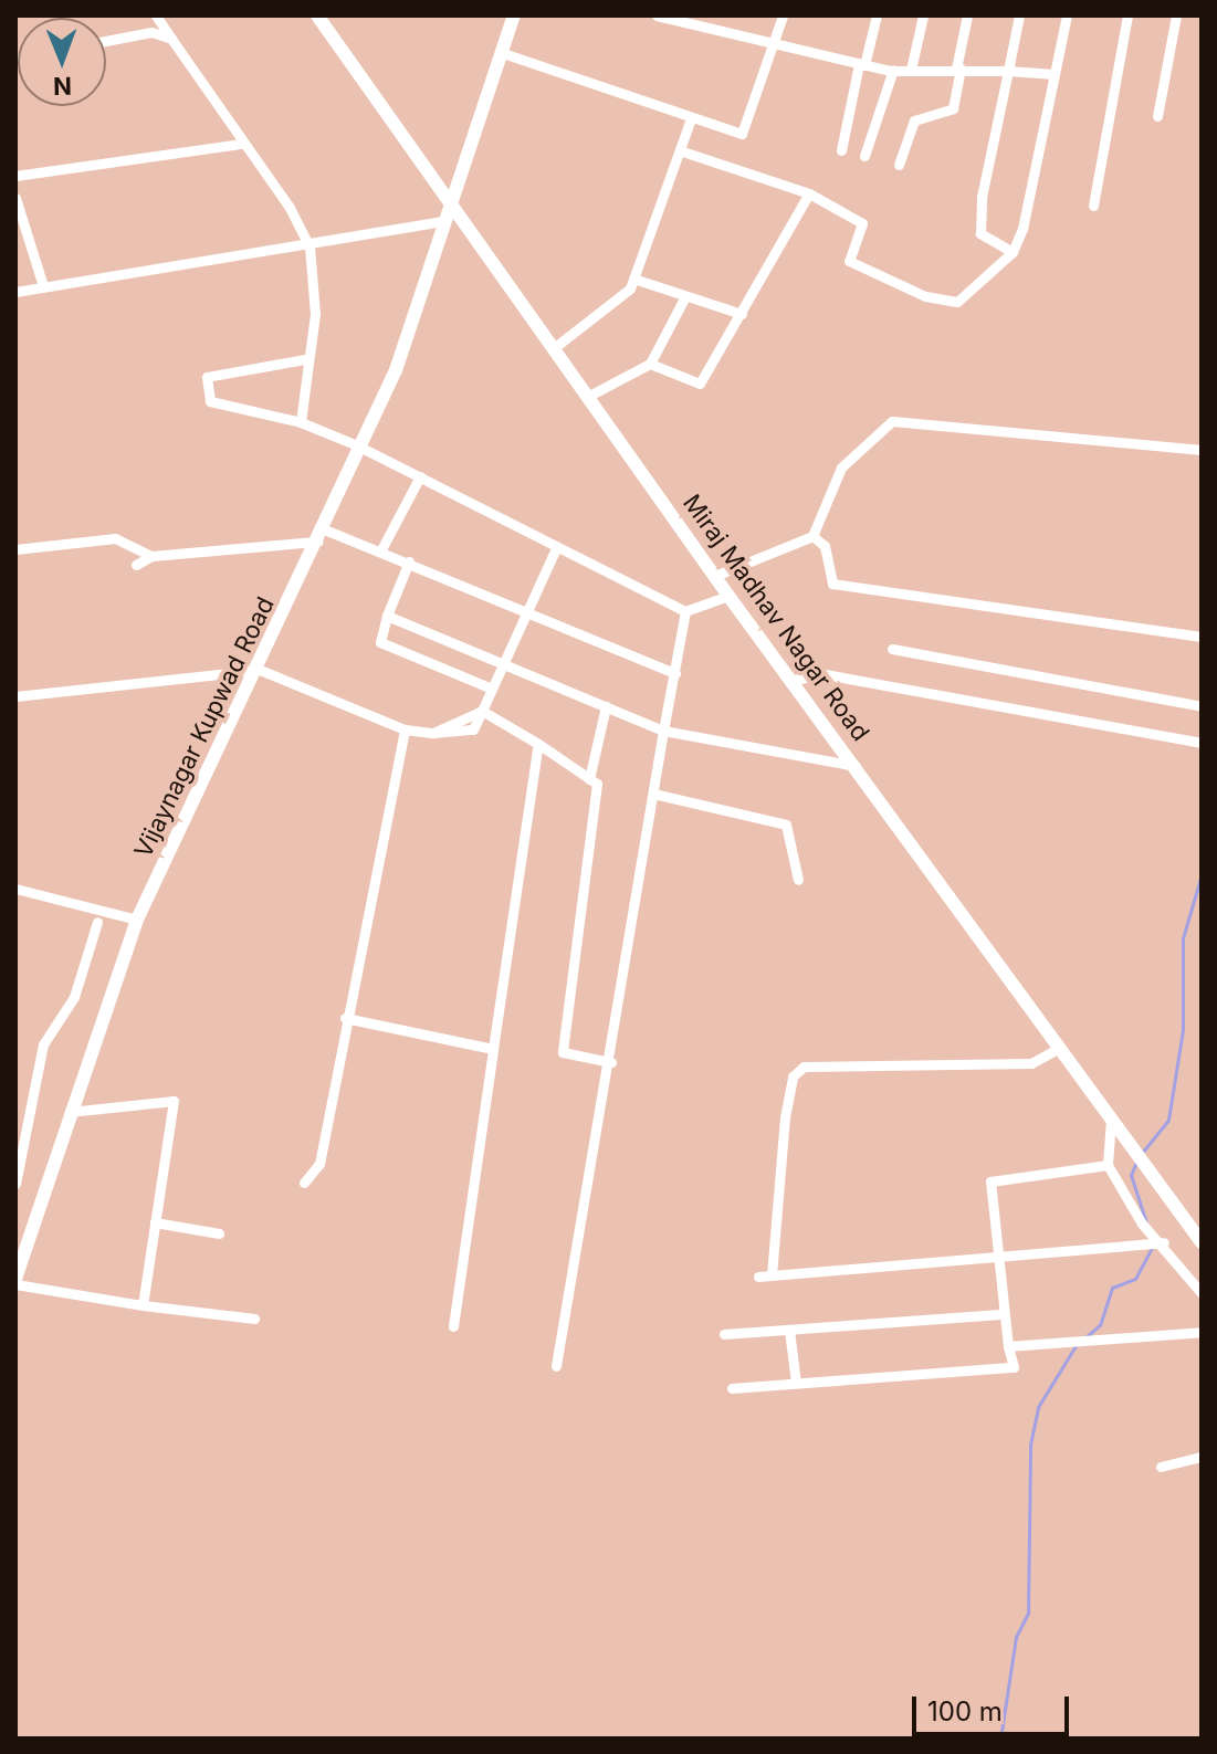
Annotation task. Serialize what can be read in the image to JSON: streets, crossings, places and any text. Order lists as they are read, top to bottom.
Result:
{
  "streets": {
    "street": ["Miraj Madhav Nagar Road", "Vijaynagar Kupwad Road"]
  },
  "crossings": [
    ["Miraj Madhav Nagar Road", "Vijaynagar Kupwad Road"]
  ],
  "scale_bar": "100 m",
  "north": "bottom"
}
